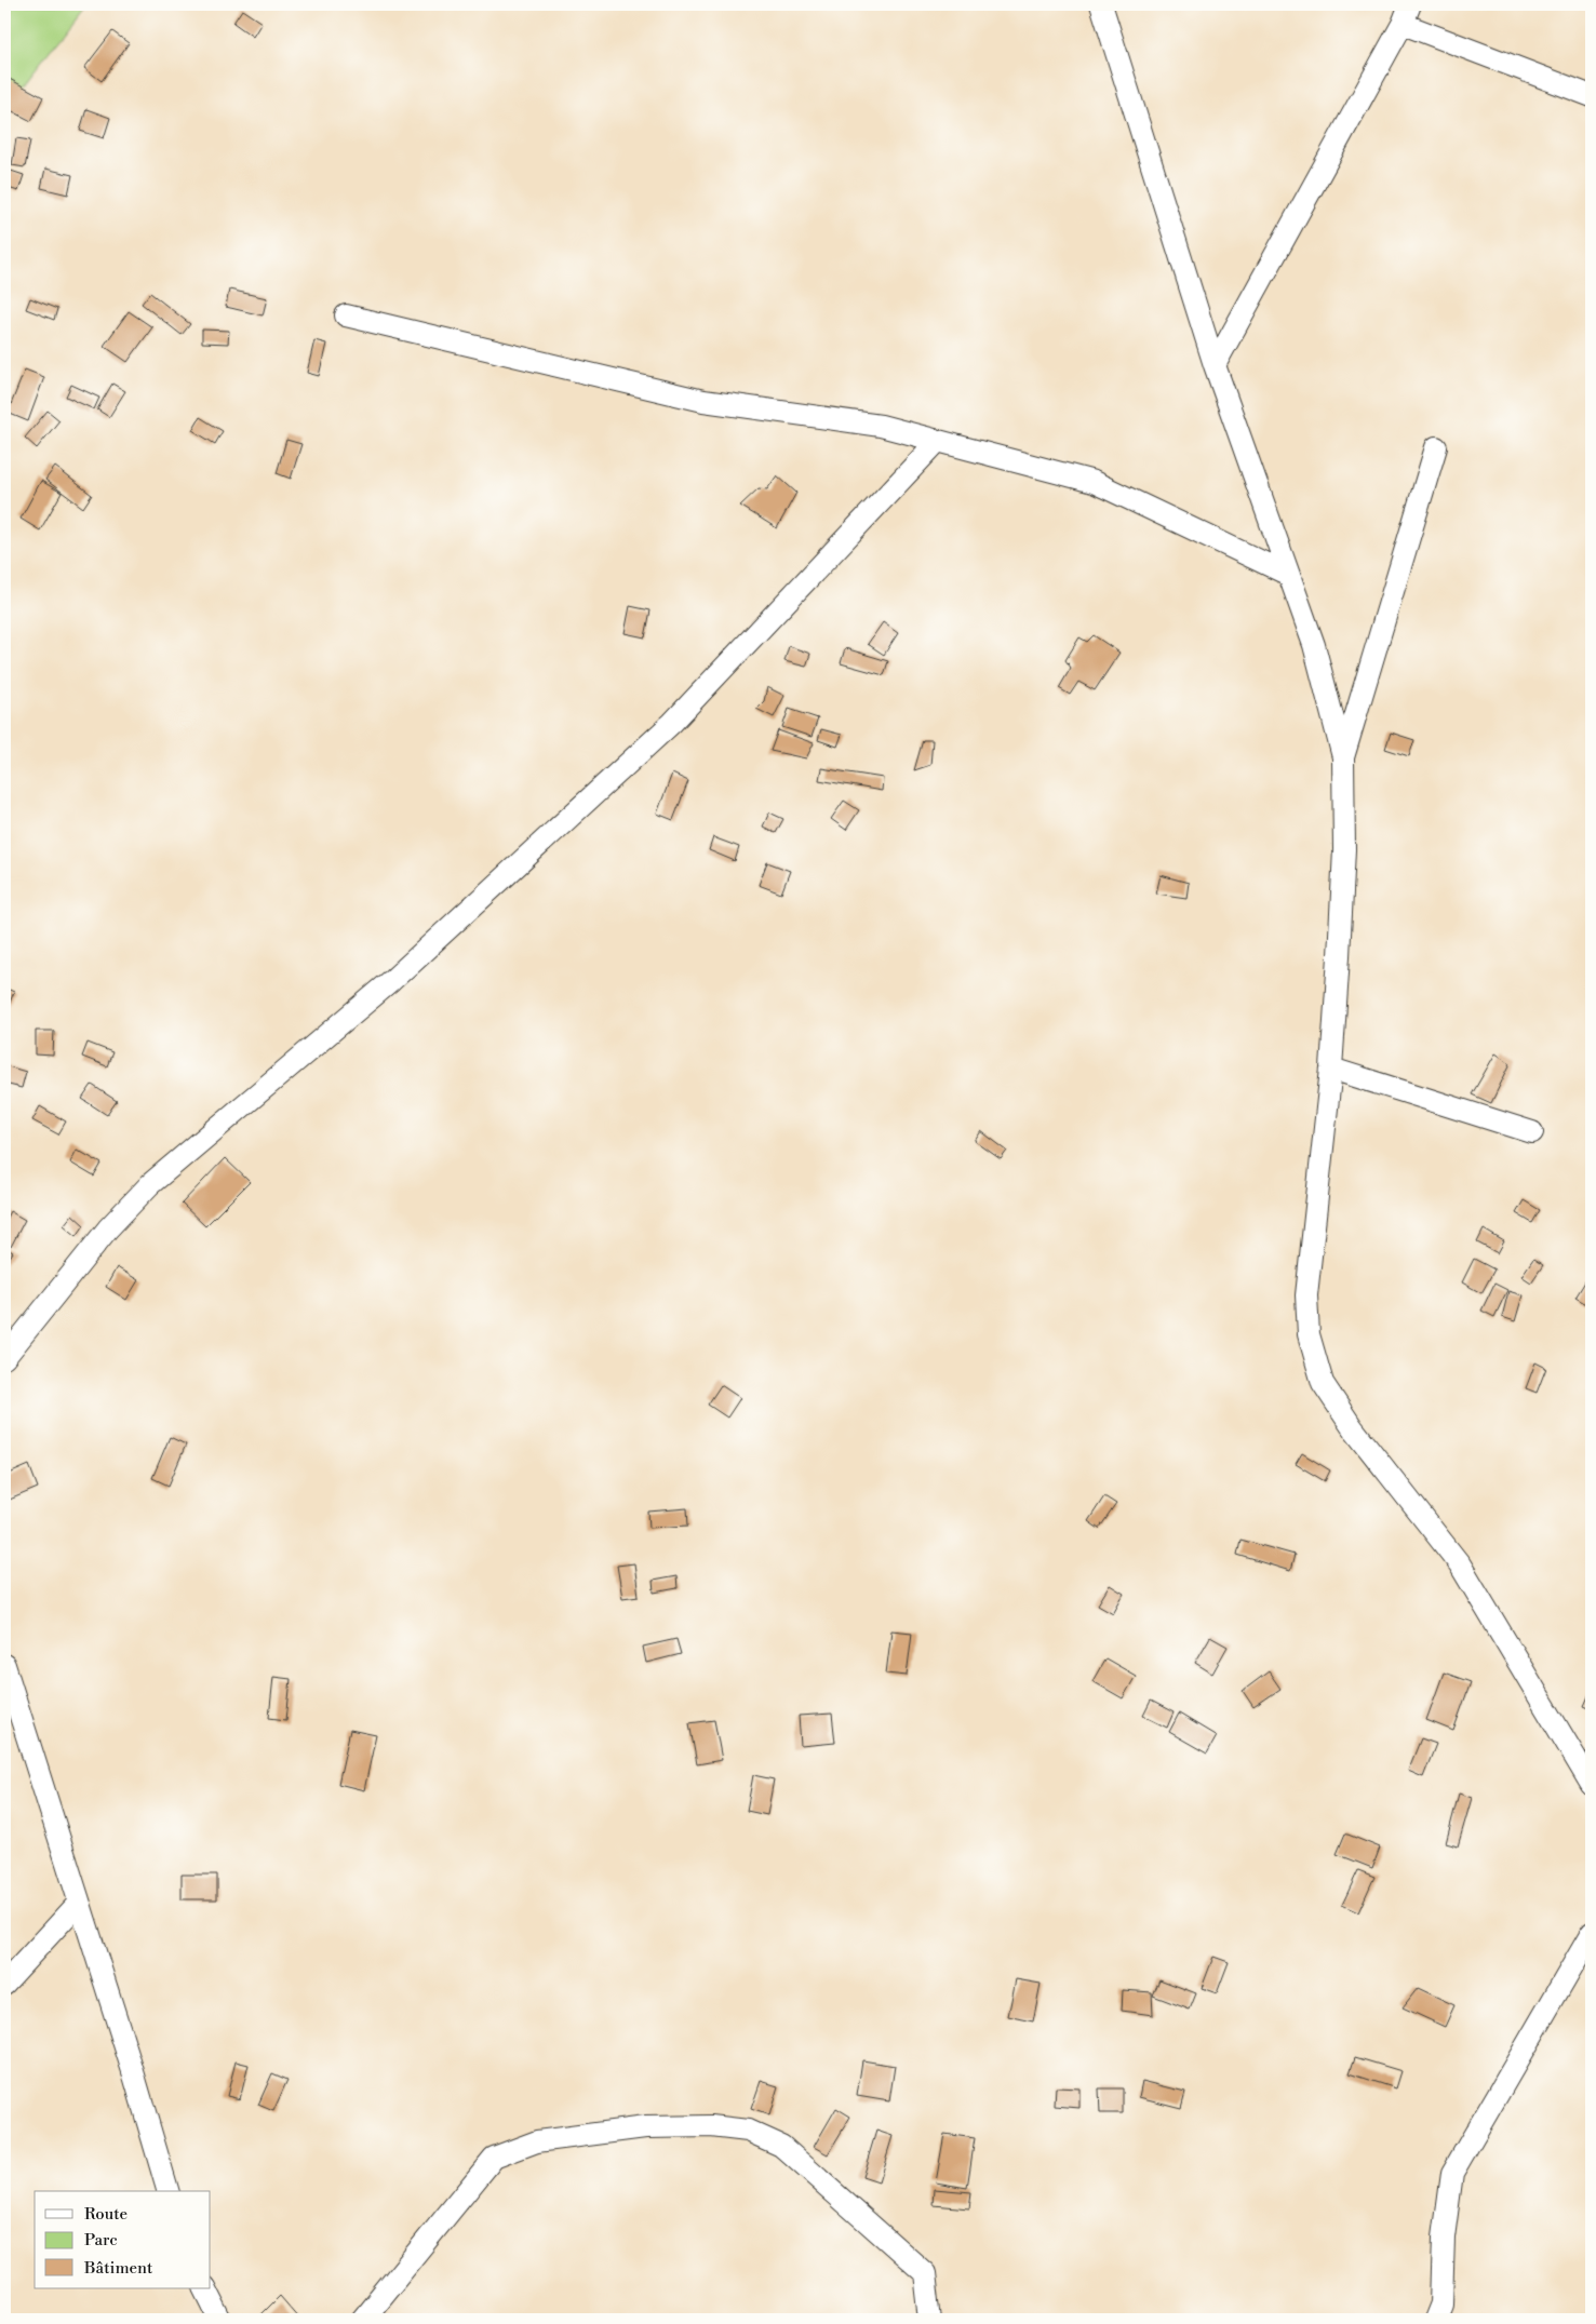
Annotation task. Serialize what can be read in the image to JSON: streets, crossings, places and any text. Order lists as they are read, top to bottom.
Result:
{
  "legend": ["Route", "Parc", "Bâtiment"]
}
